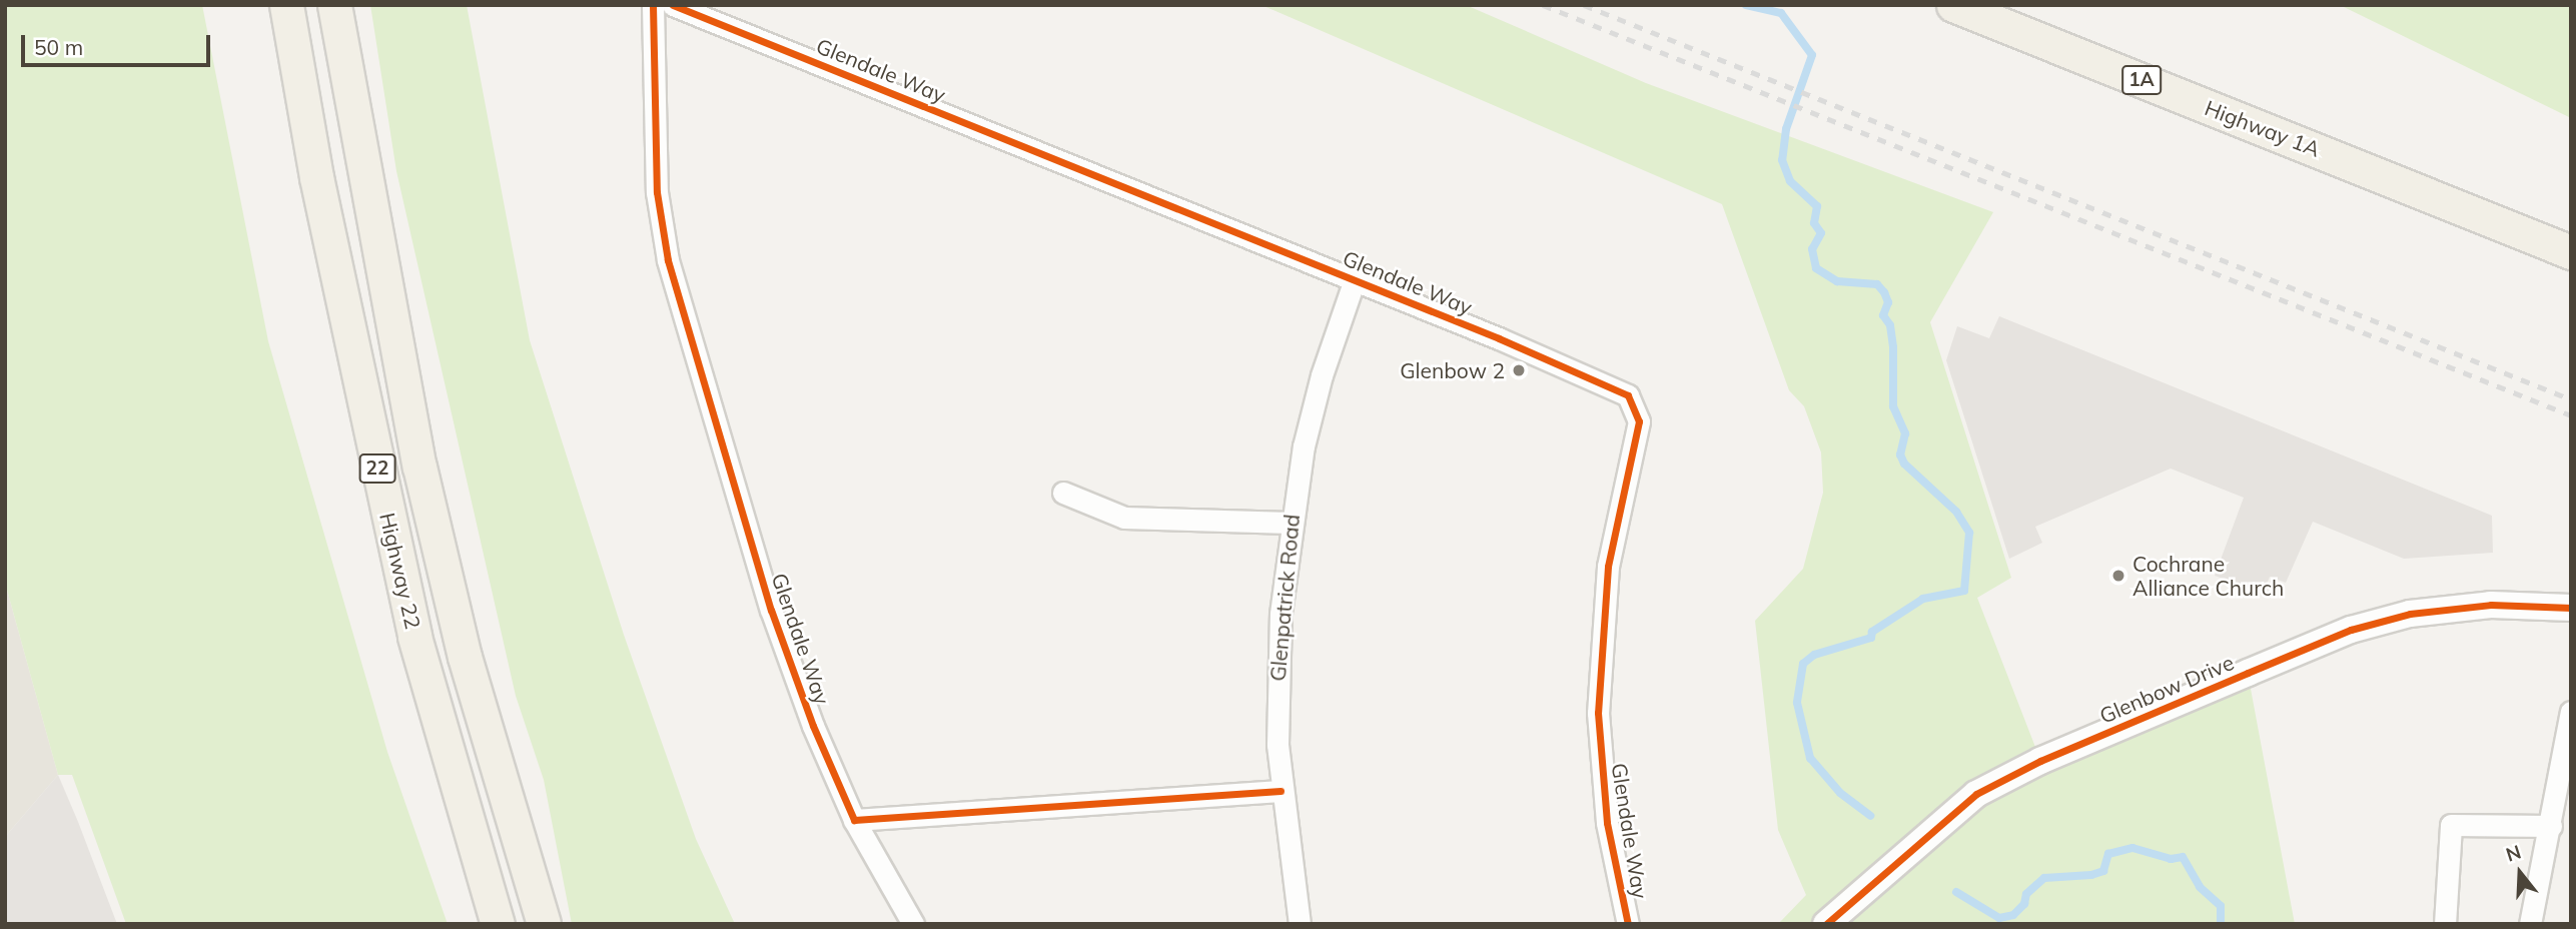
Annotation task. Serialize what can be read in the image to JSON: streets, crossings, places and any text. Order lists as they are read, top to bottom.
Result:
{
  "streets": {
    "main road": [
      "1A",
      "Highway 1A",
      "22",
      "Highway 22"
    ],
    "street": ["Glendale Way", "Glenpatrick Road", "Glenbow Drive"]
  },
  "crossings": [
    ["Glendale Way", "Glenpatrick Road"]
  ],
  "places": ["Glenbow 2", "Cochrane Alliance Church"],
  "scale_bar": "50 m",
  "north": "top"
}
